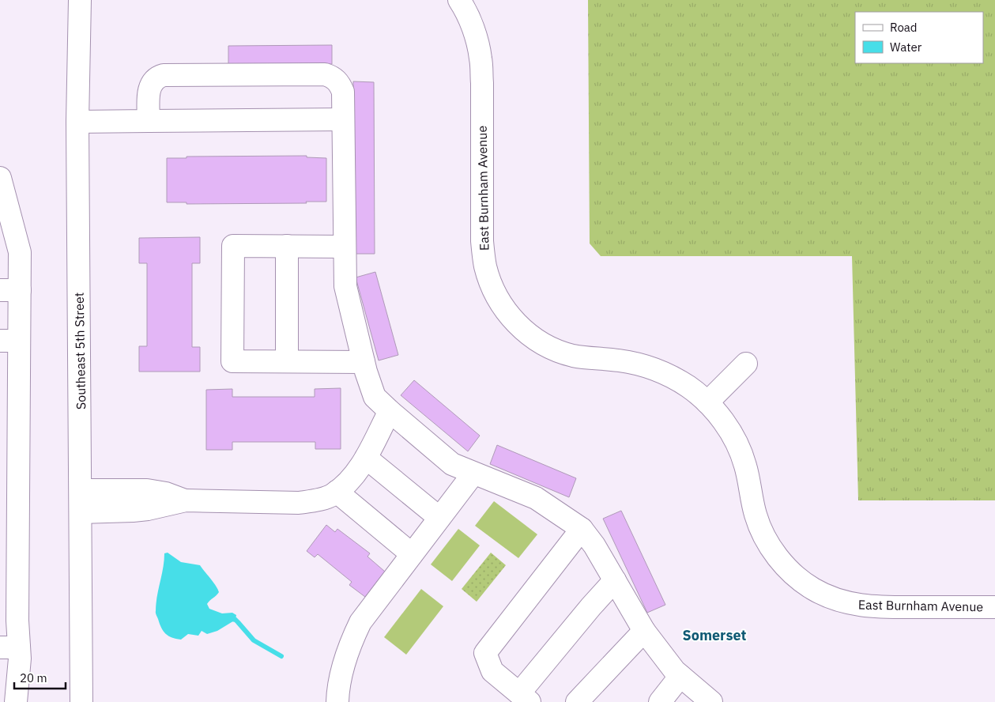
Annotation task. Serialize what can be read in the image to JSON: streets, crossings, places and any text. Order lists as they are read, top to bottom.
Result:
{
  "streets": {
    "street": ["East Burnham Avenue", "Southeast 5th Street"]
  },
  "districts": ["Somerset"],
  "legend": ["Road", "Water"],
  "scale_bar": "20 m"
}
